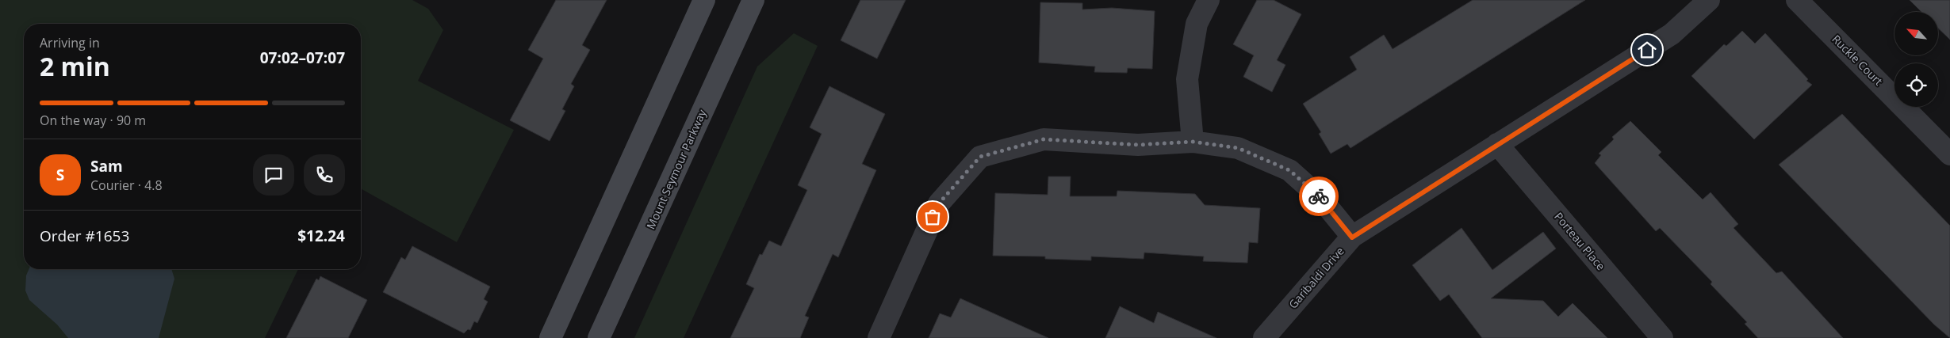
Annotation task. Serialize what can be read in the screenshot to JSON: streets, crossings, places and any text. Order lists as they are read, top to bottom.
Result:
{
  "streets": {
    "main road": ["Mount Seymour Parkway"],
    "street": ["Ruckle Court", "Porteau Place", "Garibaldi Drive"]
  },
  "crossings": [
    ["Porteau Place", "Garibaldi Drive"]
  ],
  "north": "top left",
  "page": {
    "heading": ["2 min", "Arriving in", "07:02–07:07"],
    "panel": [
      "Sam",
      "Courier · 4.8",
      "Order #1653",
      "$12.24"
    ],
    "bar": "On the way · 90 m",
    "round": "S"
  }
}
